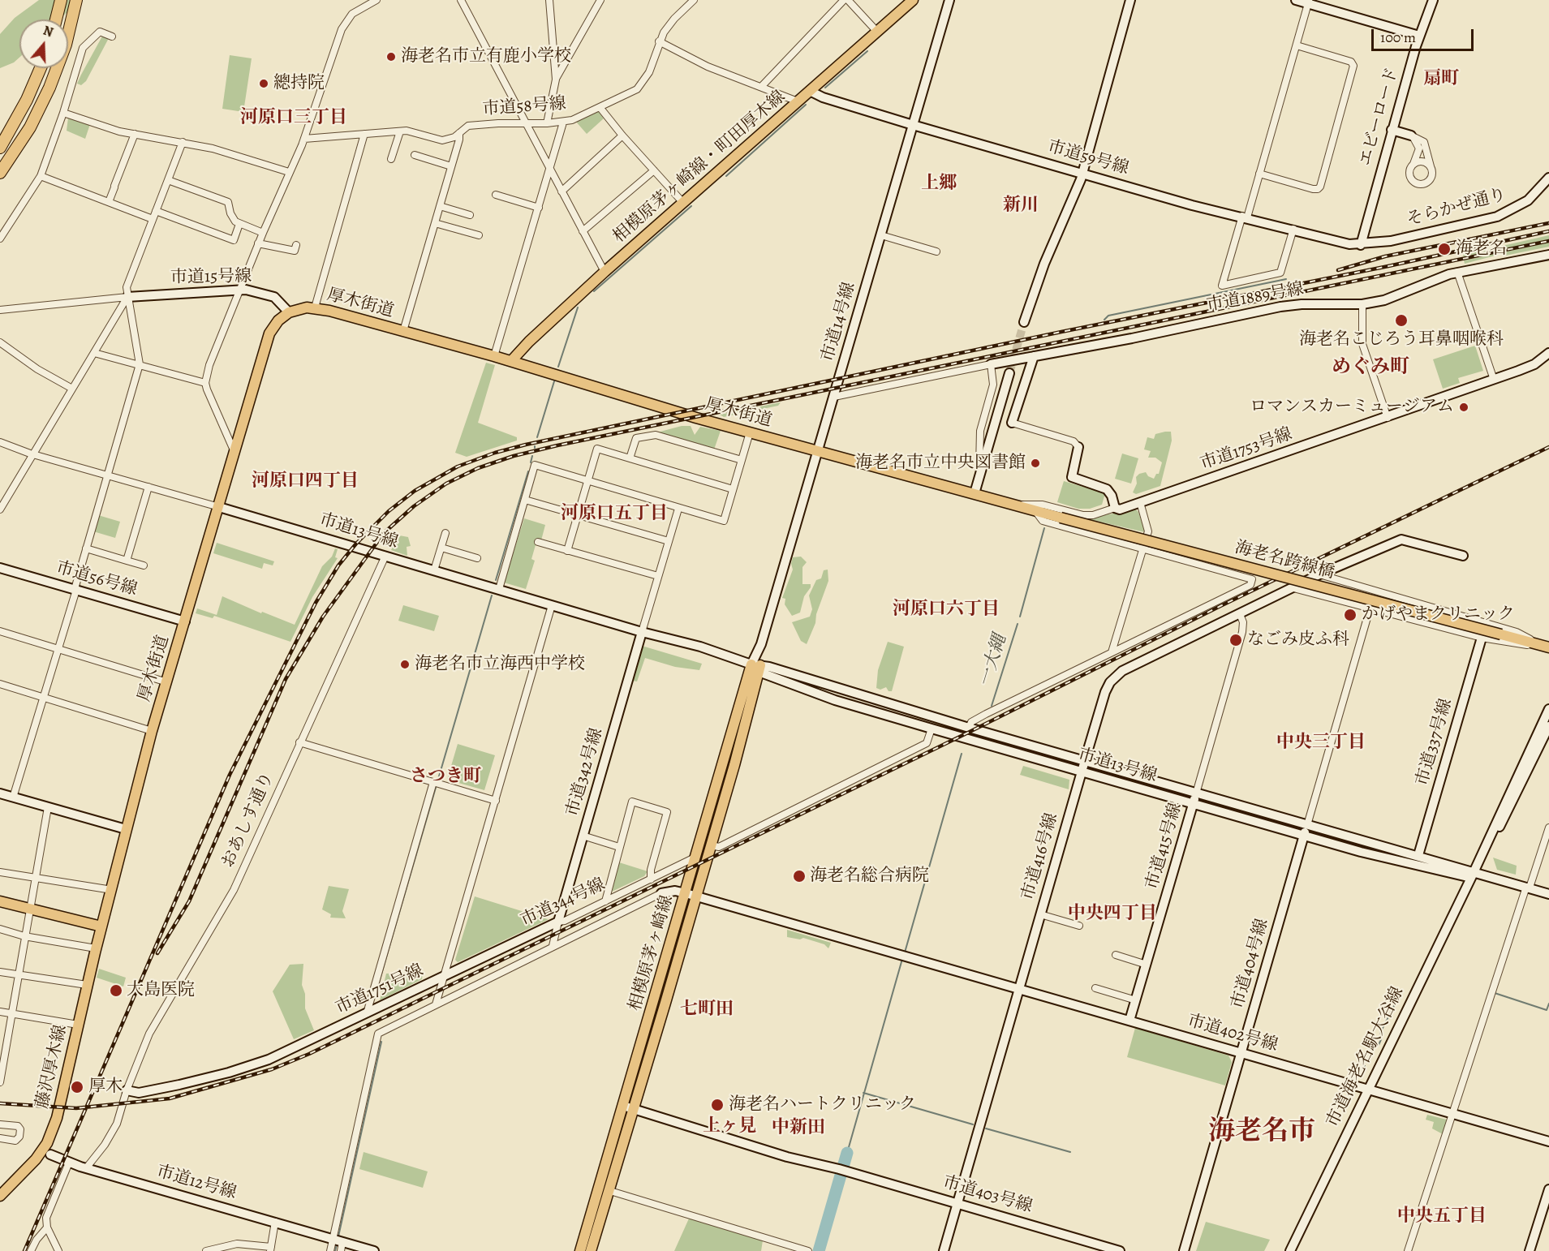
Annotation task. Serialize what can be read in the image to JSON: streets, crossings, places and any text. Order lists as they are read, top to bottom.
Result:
{
  "streets": {
    "main road": [
      "相模原茅ヶ崎線・町田厚木線",
      "厚木街道",
      "海老名跨線橋",
      "相模原茅ヶ崎線",
      "藤沢厚木線"
    ],
    "street": [
      "市道58号線",
      "エビーロード",
      "市道59号線",
      "そらかぜ通り",
      "市道15号線",
      "市道1889号線",
      "市道14号線",
      "市道1753号線",
      "市道13号線",
      "市道56号線",
      "市道337号線",
      "市道342号線",
      "おあしす通り",
      "市道415号線",
      "市道416号線",
      "市道344号線",
      "市道404号線",
      "市道1751号線",
      "市道402号線",
      "市道海老名駅大谷線",
      "市道12号線",
      "市道403号線"
    ]
  },
  "crossings": [
    ["エビーロード", "市道59号線"],
    ["エビーロード", "そらかぜ通り"],
    ["市道59号線", "相模原茅ヶ崎線・町田厚木線"],
    ["市道59号線", "そらかぜ通り"],
    ["市道59号線", "市道14号線"],
    ["相模原茅ヶ崎線・町田厚木線", "厚木街道"],
    ["市道15号線", "厚木街道"],
    ["厚木街道", "市道14号線"],
    ["厚木街道", "市道13号線"],
    ["厚木街道", "海老名跨線橋"],
    ["厚木街道", "市道56号線"],
    ["厚木街道", "藤沢厚木線"],
    ["市道14号線", "市道13号線"],
    ["市道14号線", "相模原茅ヶ崎線"],
    ["市道13号線", "市道337号線"],
    ["市道13号線", "市道342号線"],
    ["市道13号線", "おあしす通り"],
    ["市道13号線", "市道415号線"],
    ["市道13号線", "市道416号線"],
    ["市道13号線", "相模原茅ヶ崎線"],
    ["市道13号線", "市道404号線"],
    ["市道13号線", "市道1751号線"],
    ["市道13号線", "市道海老名駅大谷線"],
    ["市道342号線", "市道344号線"],
    ["おあしす通り", "市道1751号線"],
    ["おあしす通り", "市道12号線"],
    ["市道415号線", "市道402号線"],
    ["市道416号線", "市道402号線"],
    ["市道416号線", "市道403号線"],
    ["市道344号線", "相模原茅ヶ崎線"],
    ["市道344号線", "市道1751号線"],
    ["相模原茅ヶ崎線", "市道402号線"],
    ["相模原茅ヶ崎線", "市道403号線"],
    ["市道404号線", "市道402号線"],
    ["市道402号線", "市道海老名駅大谷線"]
  ],
  "districts": [
    "扇町",
    "河原口三丁目",
    "上郷",
    "新川",
    "めぐみ町",
    "河原口四丁目",
    "河原口五丁目",
    "河原口六丁目",
    "中央三丁目",
    "さつき町",
    "中央四丁目",
    "七町田",
    "上ヶ見",
    "中新田",
    "海老名市",
    "中央五丁目"
  ],
  "water": ["一大縄"],
  "places": [
    "海老名市立有鹿小学校",
    "總持院",
    "海老名",
    "海老名こじろう耳鼻咽喉科",
    "ロマンスカーミュージアム",
    "海老名市立中央図書館",
    "かげやまクリニック",
    "なごみ皮ふ科",
    "海老名市立海西中学校",
    "海老名総合病院",
    "大島医院",
    "厚木",
    "海老名ハートクリニック"
  ],
  "scale_bar": "100 m",
  "north": "top"
}
